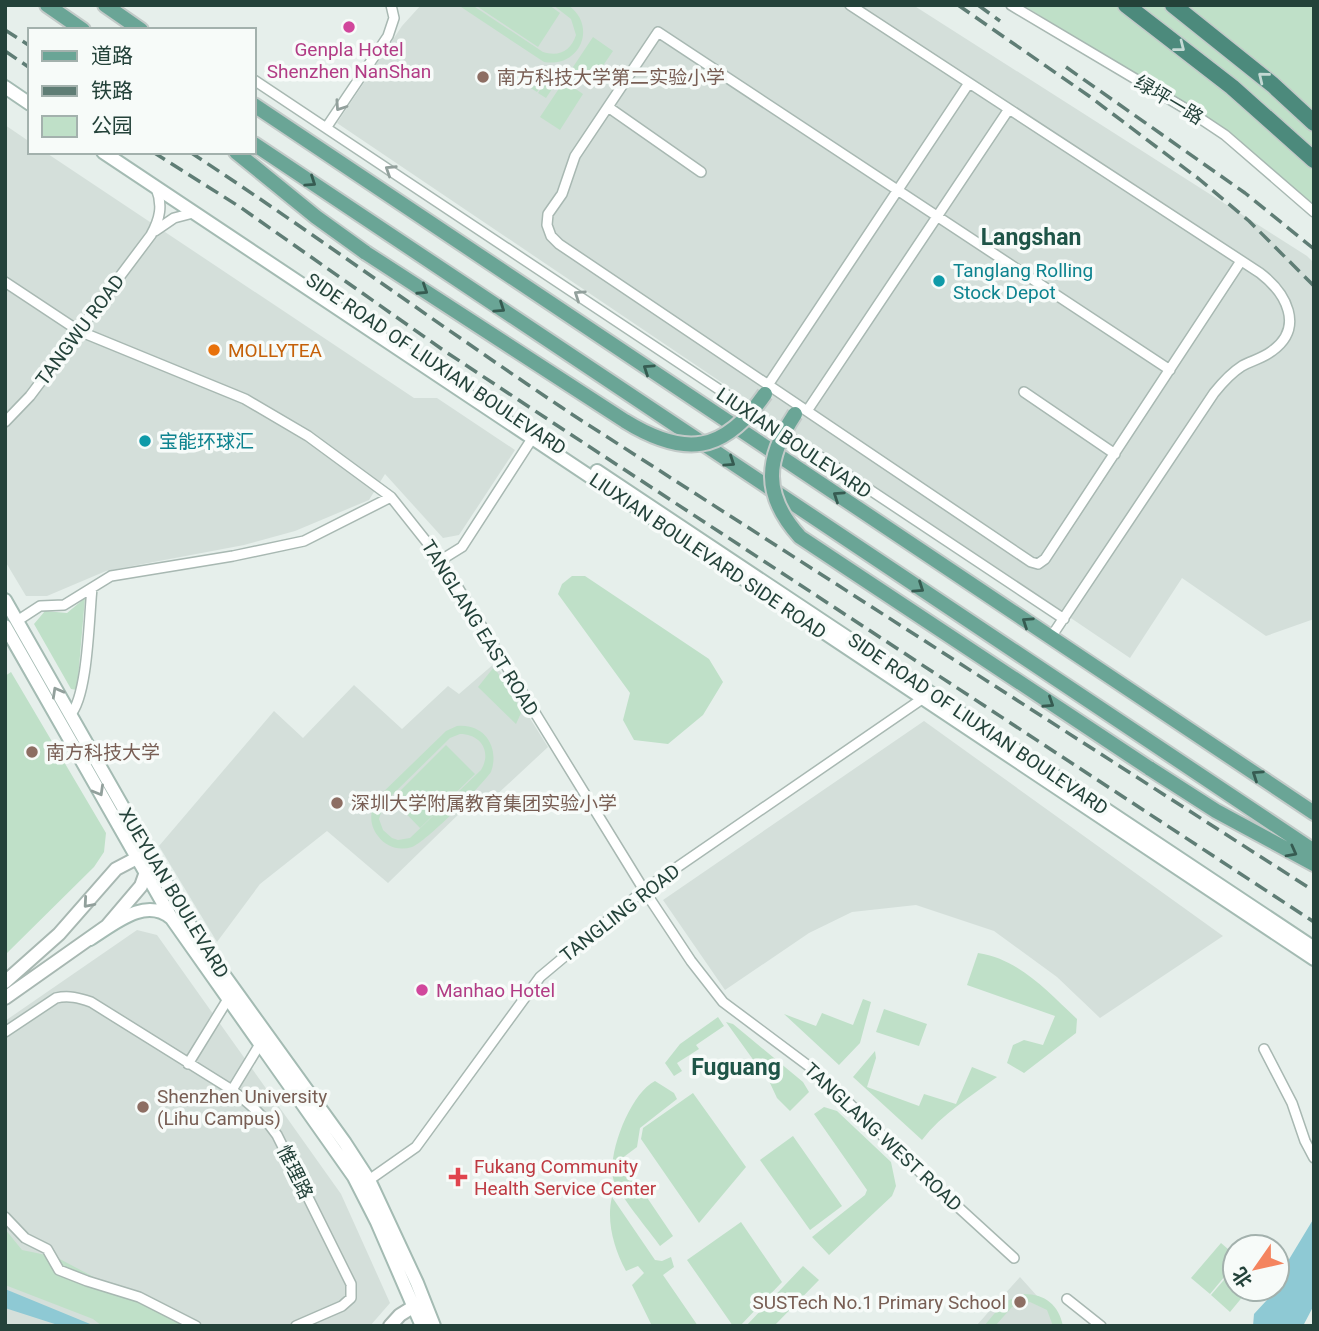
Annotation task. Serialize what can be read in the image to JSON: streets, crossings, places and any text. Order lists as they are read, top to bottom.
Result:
{
  "streets": {
    "main road": [
      "SIDE ROAD OF LIUXIAN BOULEVARD",
      "LIUXIAN BOULEVARD",
      "LIUXIAN BOULEVARD SIDE ROAD",
      "XUEYUAN BOULEVARD"
    ],
    "street": [
      "绿坪一路",
      "TANGWU ROAD",
      "TANGLANG EAST ROAD",
      "TANGLING ROAD",
      "TANGLANG WEST ROAD",
      "惟理路"
    ]
  },
  "crossings": [
    ["TANGWU ROAD", "LIUXIAN BOULEVARD SIDE ROAD"],
    ["TANGWU ROAD", "TANGLANG EAST ROAD"],
    ["SIDE ROAD OF LIUXIAN BOULEVARD", "LIUXIAN BOULEVARD SIDE ROAD"],
    ["LIUXIAN BOULEVARD SIDE ROAD", "TANGLING ROAD"],
    ["TANGLANG EAST ROAD", "TANGLING ROAD"],
    ["TANGLANG EAST ROAD", "TANGLANG WEST ROAD"],
    ["XUEYUAN BOULEVARD", "TANGLING ROAD"],
    ["TANGLING ROAD", "TANGLANG WEST ROAD"]
  ],
  "districts": ["Langshan", "Fuguang"],
  "places": {
    "other": [
      "Genpla Hotel Shenzhen NanShan",
      "南方科技大学第二实验小学",
      "Tanglang Rolling Stock Depot",
      "MOLLYTEA",
      "宝能环球汇",
      "南方科技大学",
      "深圳大学附属教育集团实验小学",
      "Manhao Hotel",
      "Shenzhen University (Lihu Campus)",
      "SUSTech No.1 Primary School"
    ],
    "health": ["Fukang Community Health Service Center"]
  },
  "legend": ["道路", "铁路", "公园"],
  "north": "bottom left"
}
